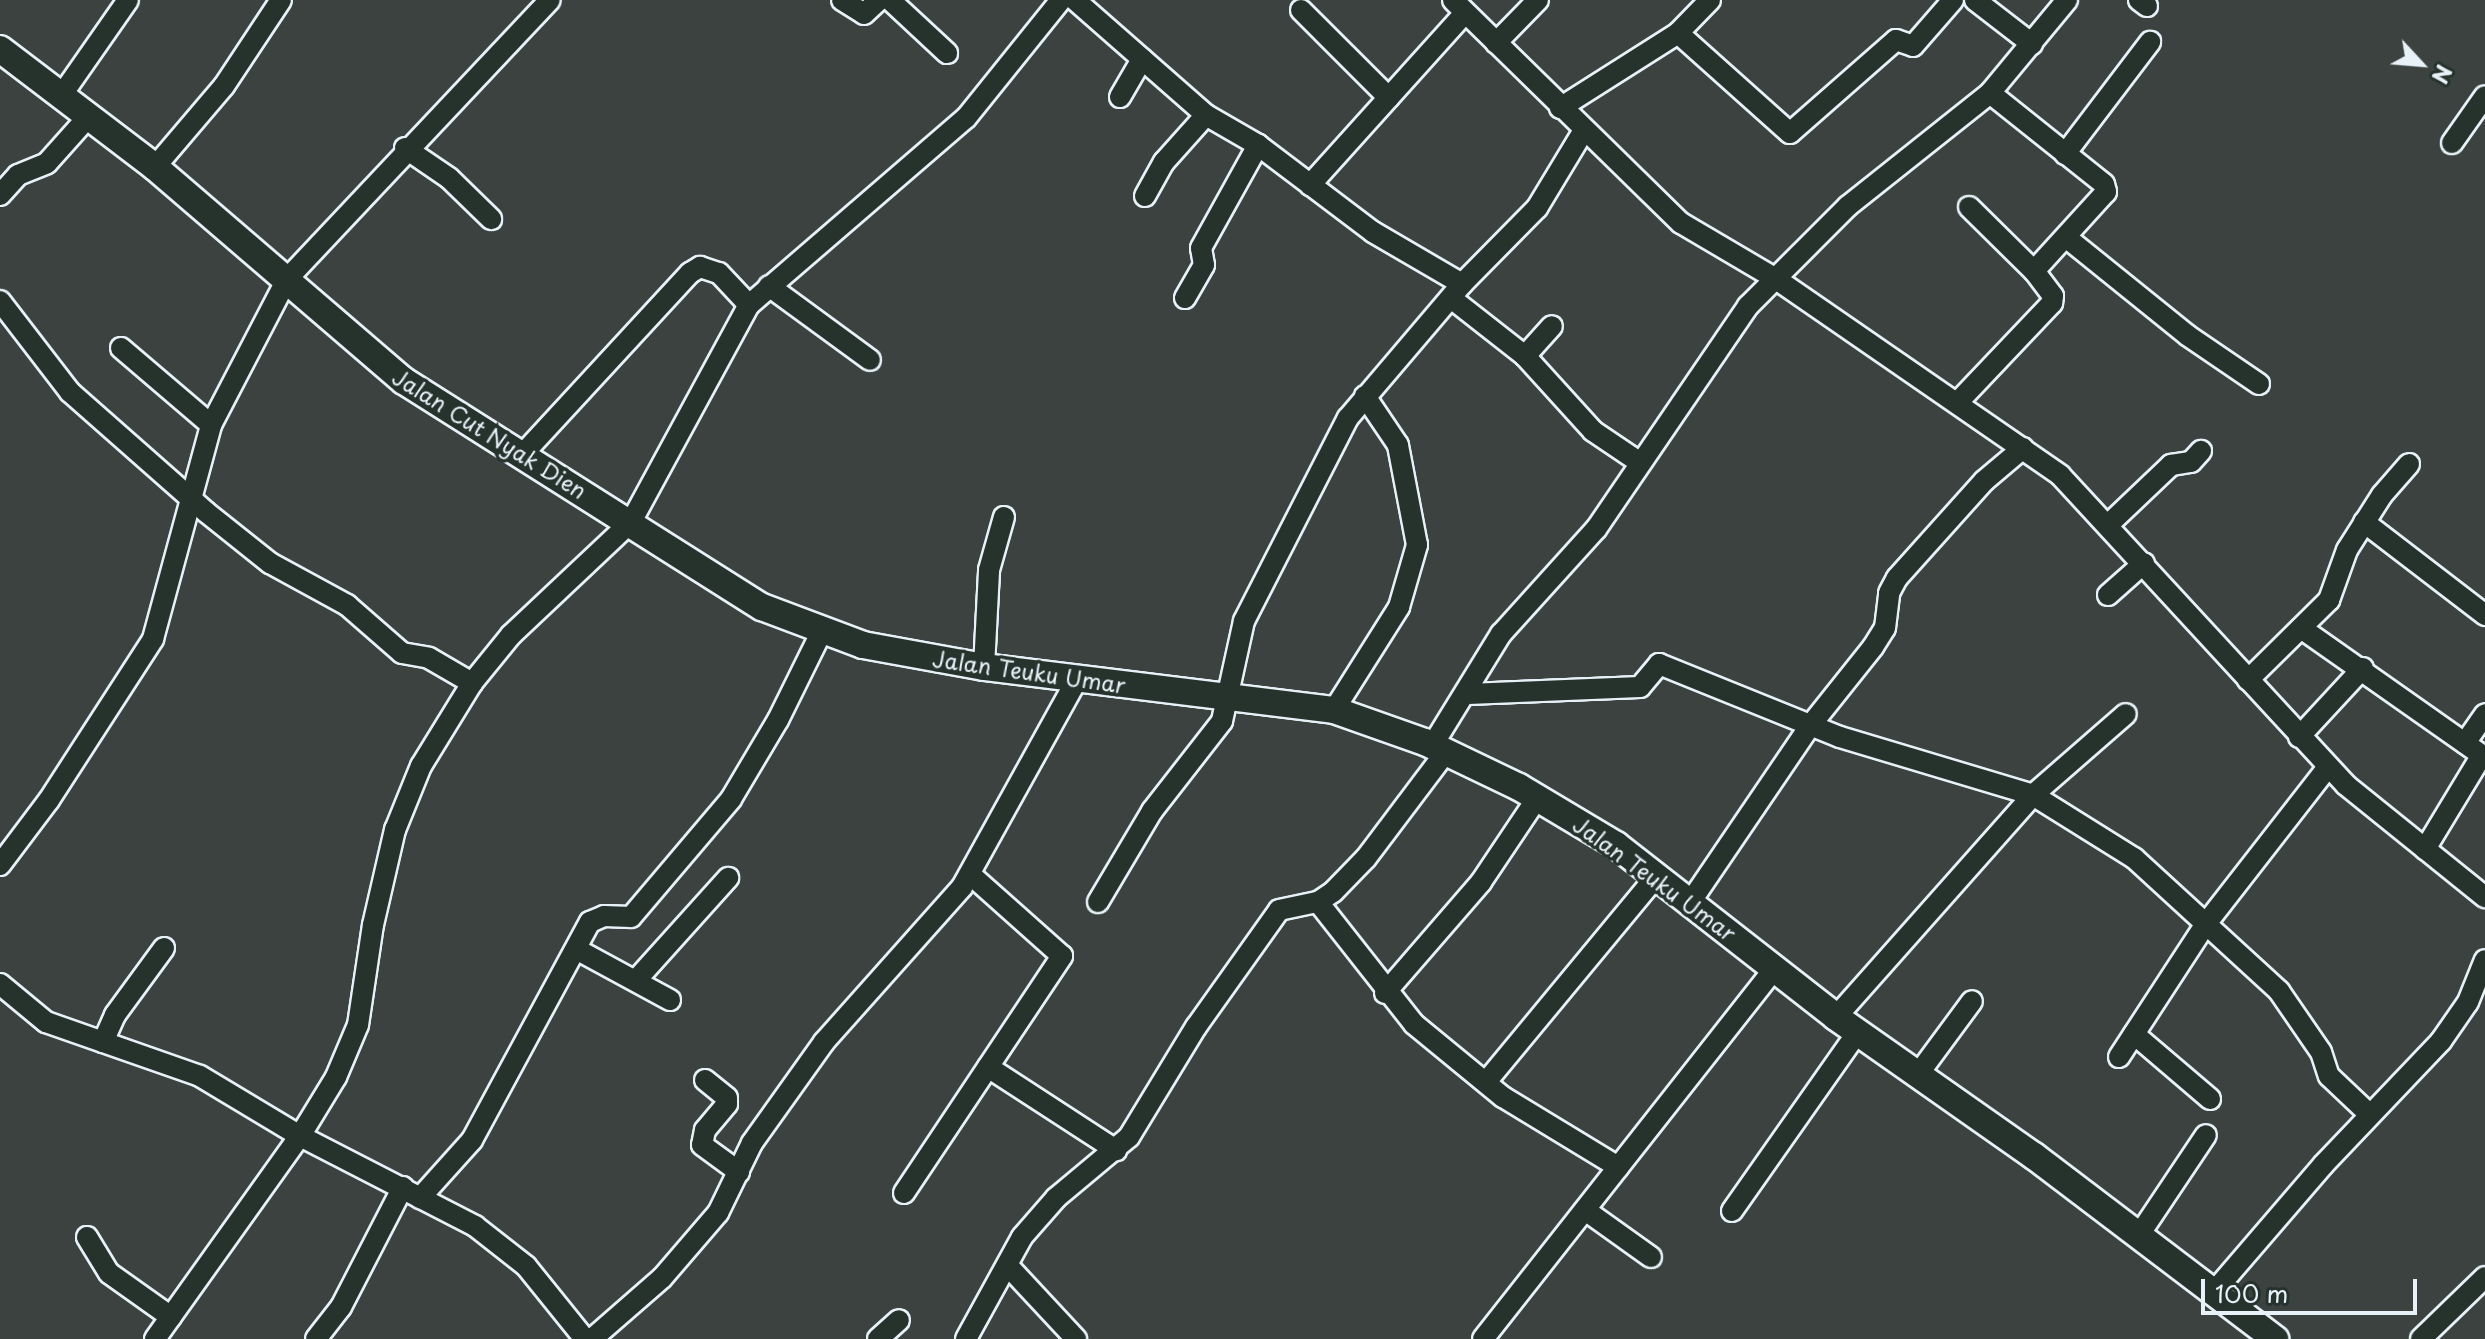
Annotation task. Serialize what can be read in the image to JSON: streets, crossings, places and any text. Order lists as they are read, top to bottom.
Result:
{
  "streets": {
    "main road": ["Jalan Cut Nyak Dien", "Jalan Teuku Umar"]
  },
  "crossings": [
    ["Jalan Cut Nyak Dien", "Jalan Teuku Umar"]
  ],
  "scale_bar": "100 m",
  "north": "bottom right"
}
